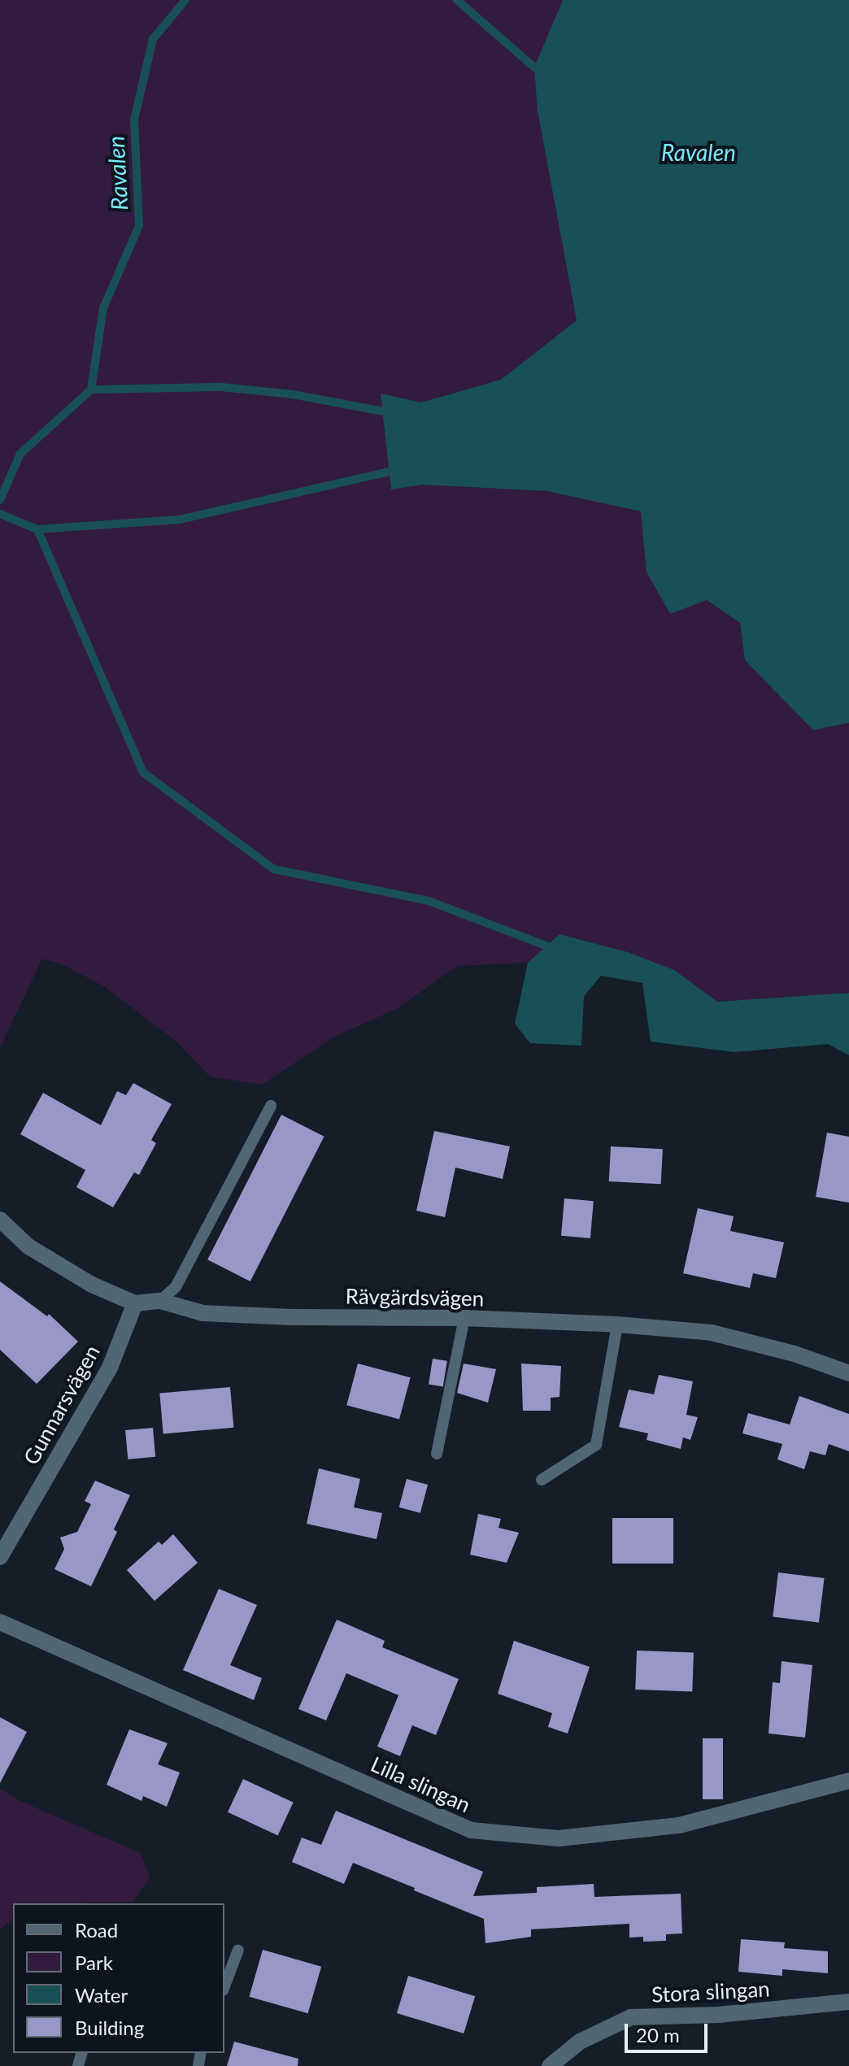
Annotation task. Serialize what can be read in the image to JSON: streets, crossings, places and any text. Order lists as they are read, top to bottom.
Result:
{
  "streets": {
    "street": [
      "Rävgärdsvägen",
      "Gunnarsvägen",
      "Lilla slingan",
      "Stora slingan"
    ]
  },
  "crossings": [
    ["Rävgärdsvägen", "Gunnarsvägen"]
  ],
  "water": ["Ravalen"],
  "legend": [
    "Road",
    "Park",
    "Water",
    "Building"
  ],
  "scale_bar": "20 m"
}
